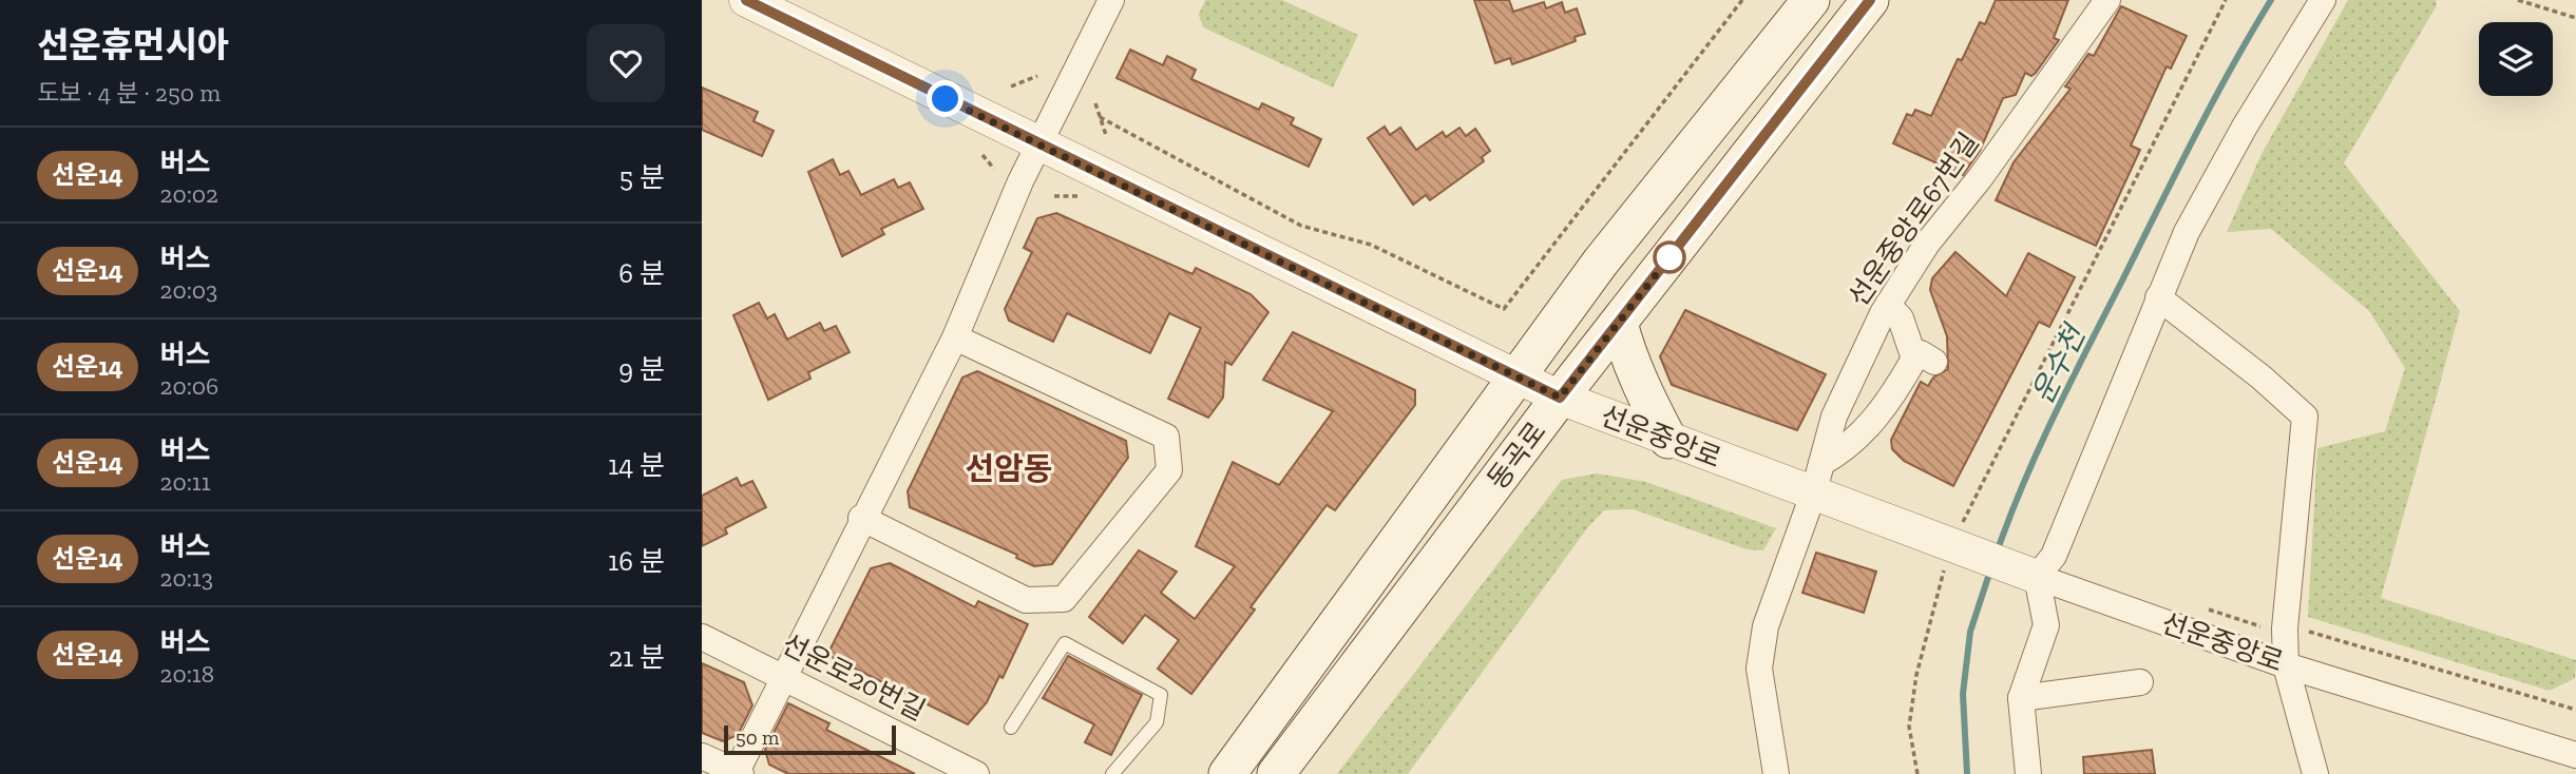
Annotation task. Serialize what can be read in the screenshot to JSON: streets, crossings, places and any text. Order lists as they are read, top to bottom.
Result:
{
  "streets": {
    "main road": ["동곡로"],
    "street": ["선운중앙로67번길", "선운중앙로", "선운로20번길"]
  },
  "crossings": [
    ["선운중앙로67번길", "선운중앙로"],
    ["선운중앙로", "동곡로"]
  ],
  "districts": ["선암동"],
  "water": ["운수천"],
  "lines": ["bus line 선운14"],
  "scale_bar": "50 m",
  "page": {
    "heading": ["선운휴먼시아", "도보 · 4 분 · 250 m"],
    "list": [
      {
        "mark": "선운14",
        "name": "버스",
        "note": "20:02",
        "value": "5 분"
      },
      {
        "mark": "선운14",
        "name": "버스",
        "note": "20:03",
        "value": "6 분"
      },
      {
        "mark": "선운14",
        "name": "버스",
        "note": "20:06",
        "value": "9 분"
      },
      {
        "mark": "선운14",
        "name": "버스",
        "note": "20:11",
        "value": "14 분"
      },
      {
        "mark": "선운14",
        "name": "버스",
        "note": "20:13",
        "value": "16 분"
      },
      {
        "mark": "선운14",
        "name": "버스",
        "note": "20:18",
        "value": "21 분"
      }
    ],
    "scale": "50 m"
  }
}
